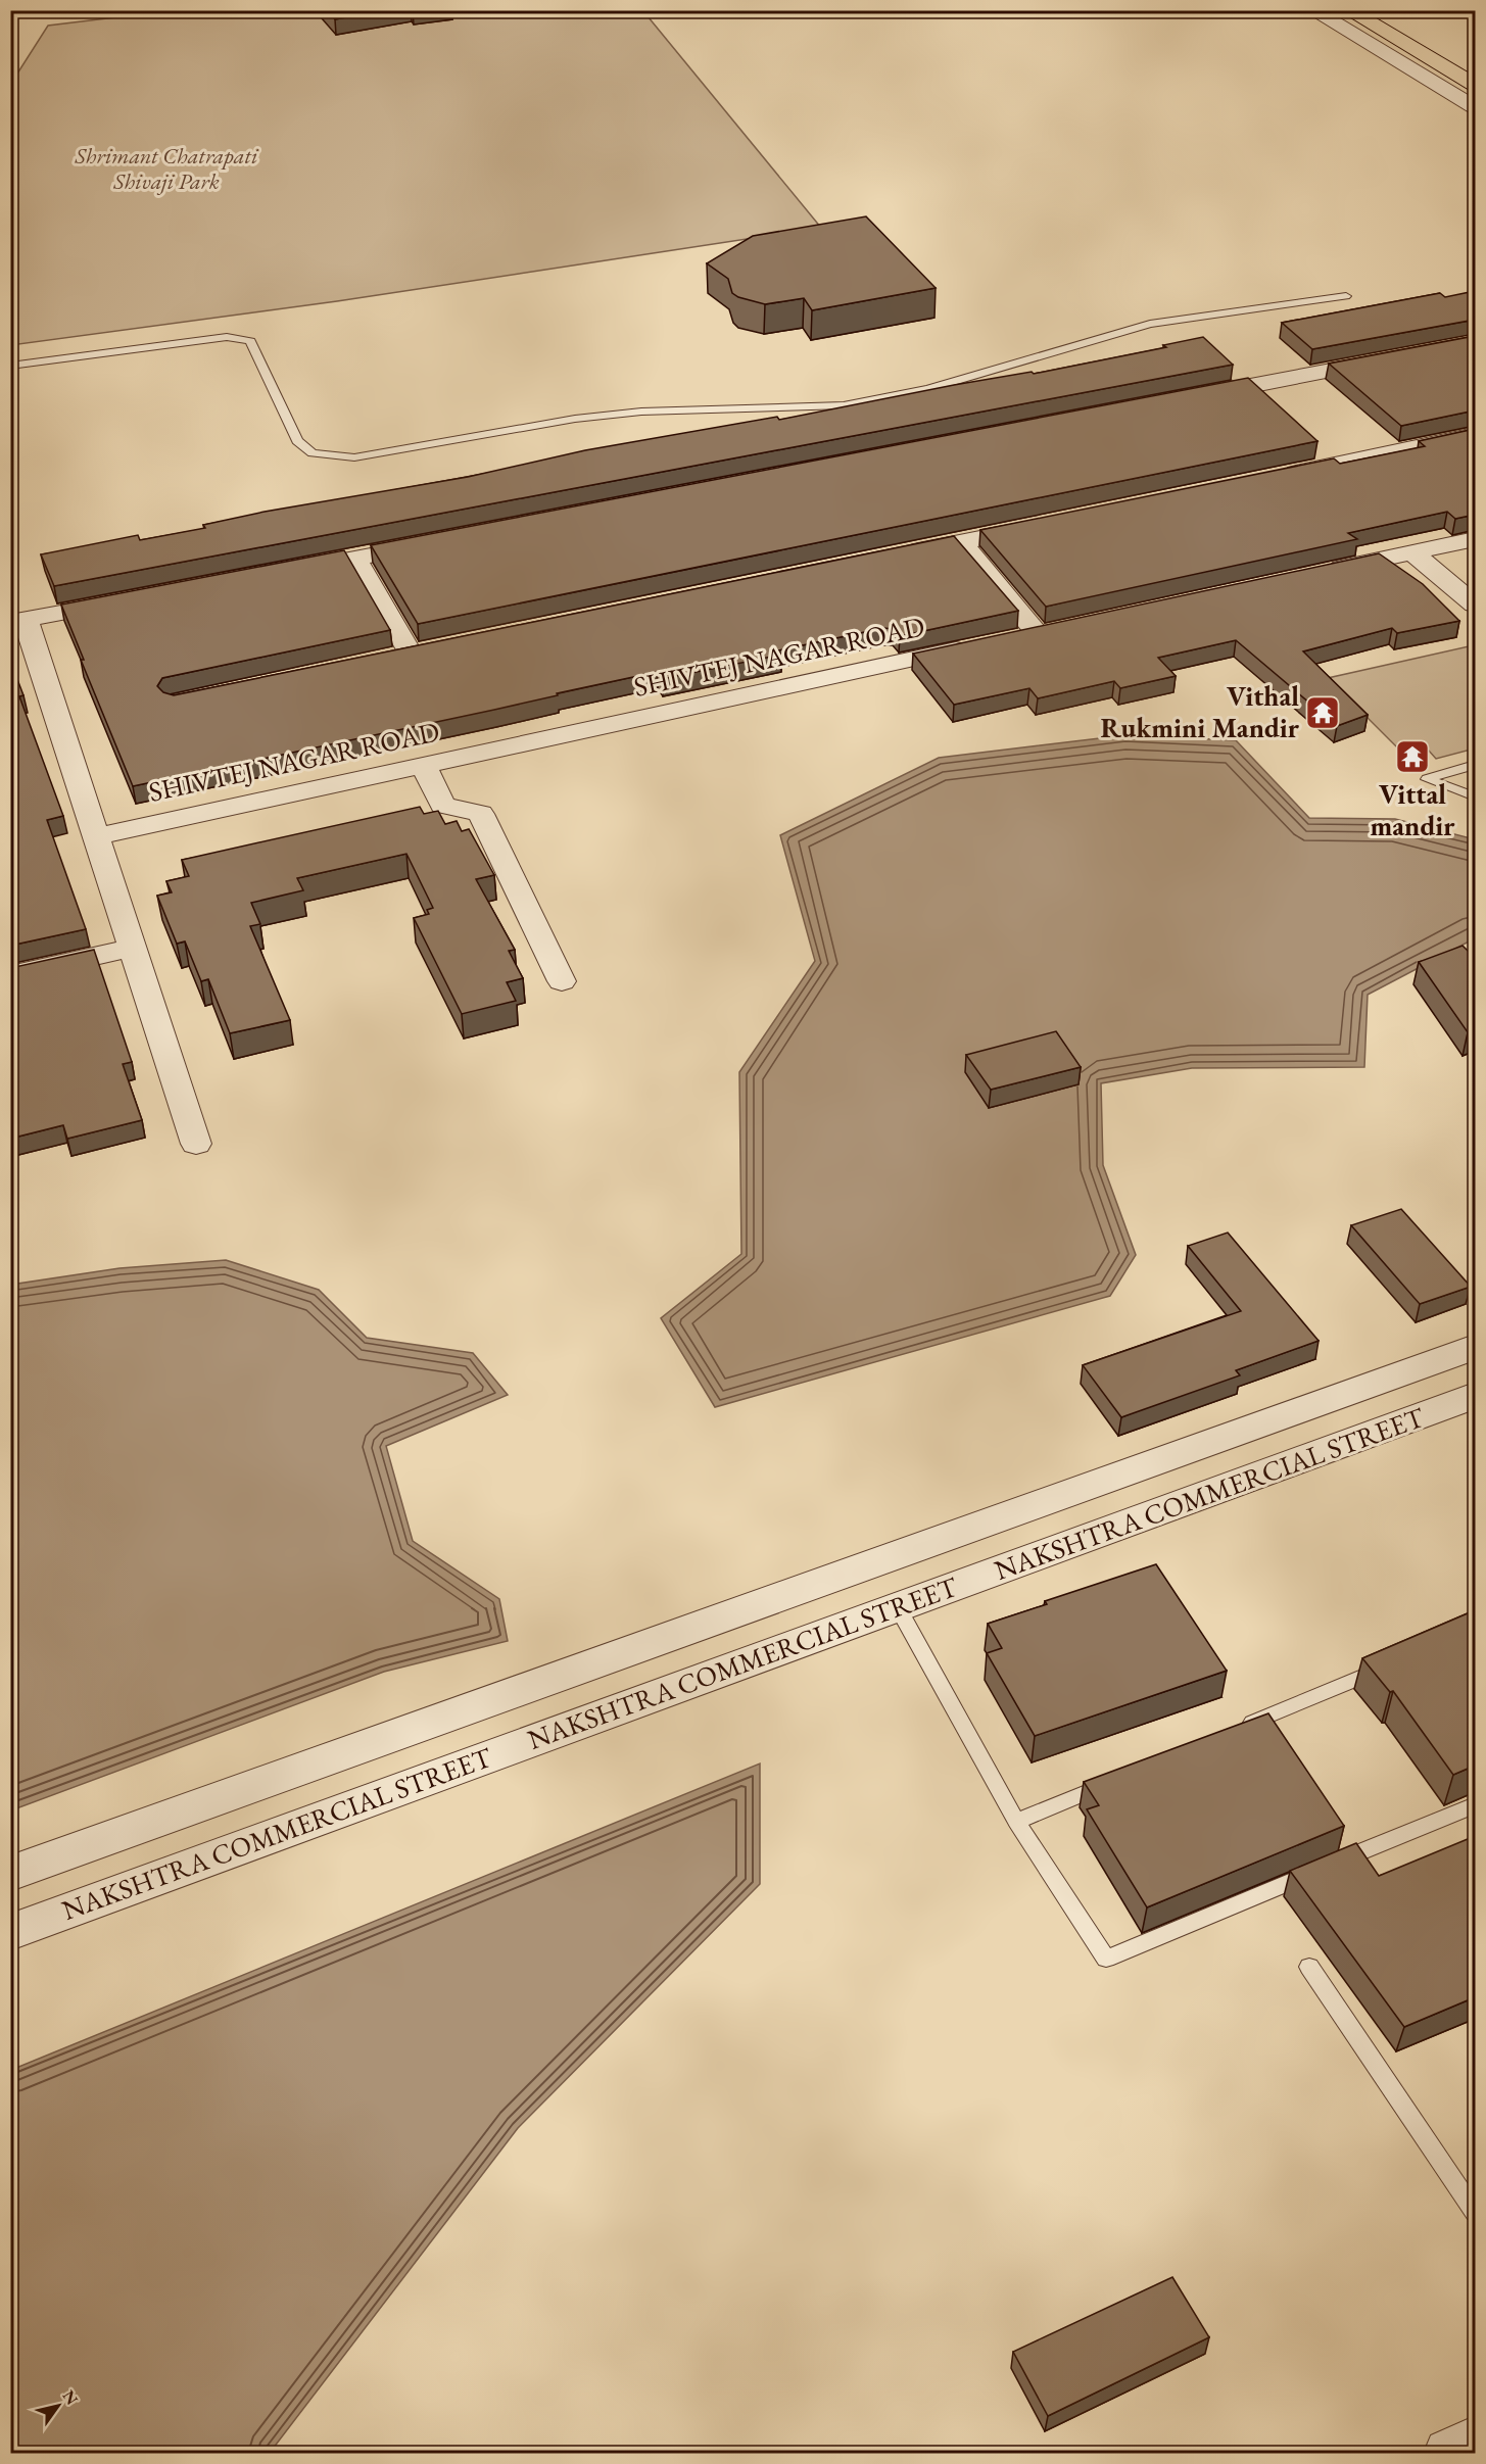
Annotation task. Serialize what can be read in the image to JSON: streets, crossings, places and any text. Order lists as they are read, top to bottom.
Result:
{
  "streets": {
    "street": ["SHIVTEJ NAGAR ROAD", "NAKSHTRA COMMERCIAL STREET"]
  },
  "parks": ["Shrimant Chatrapati Shivaji Park"],
  "places": {
    "temple": ["Vithal Rukmini Mandir", "Vittal mandir"]
  },
  "north": "top right"
}
